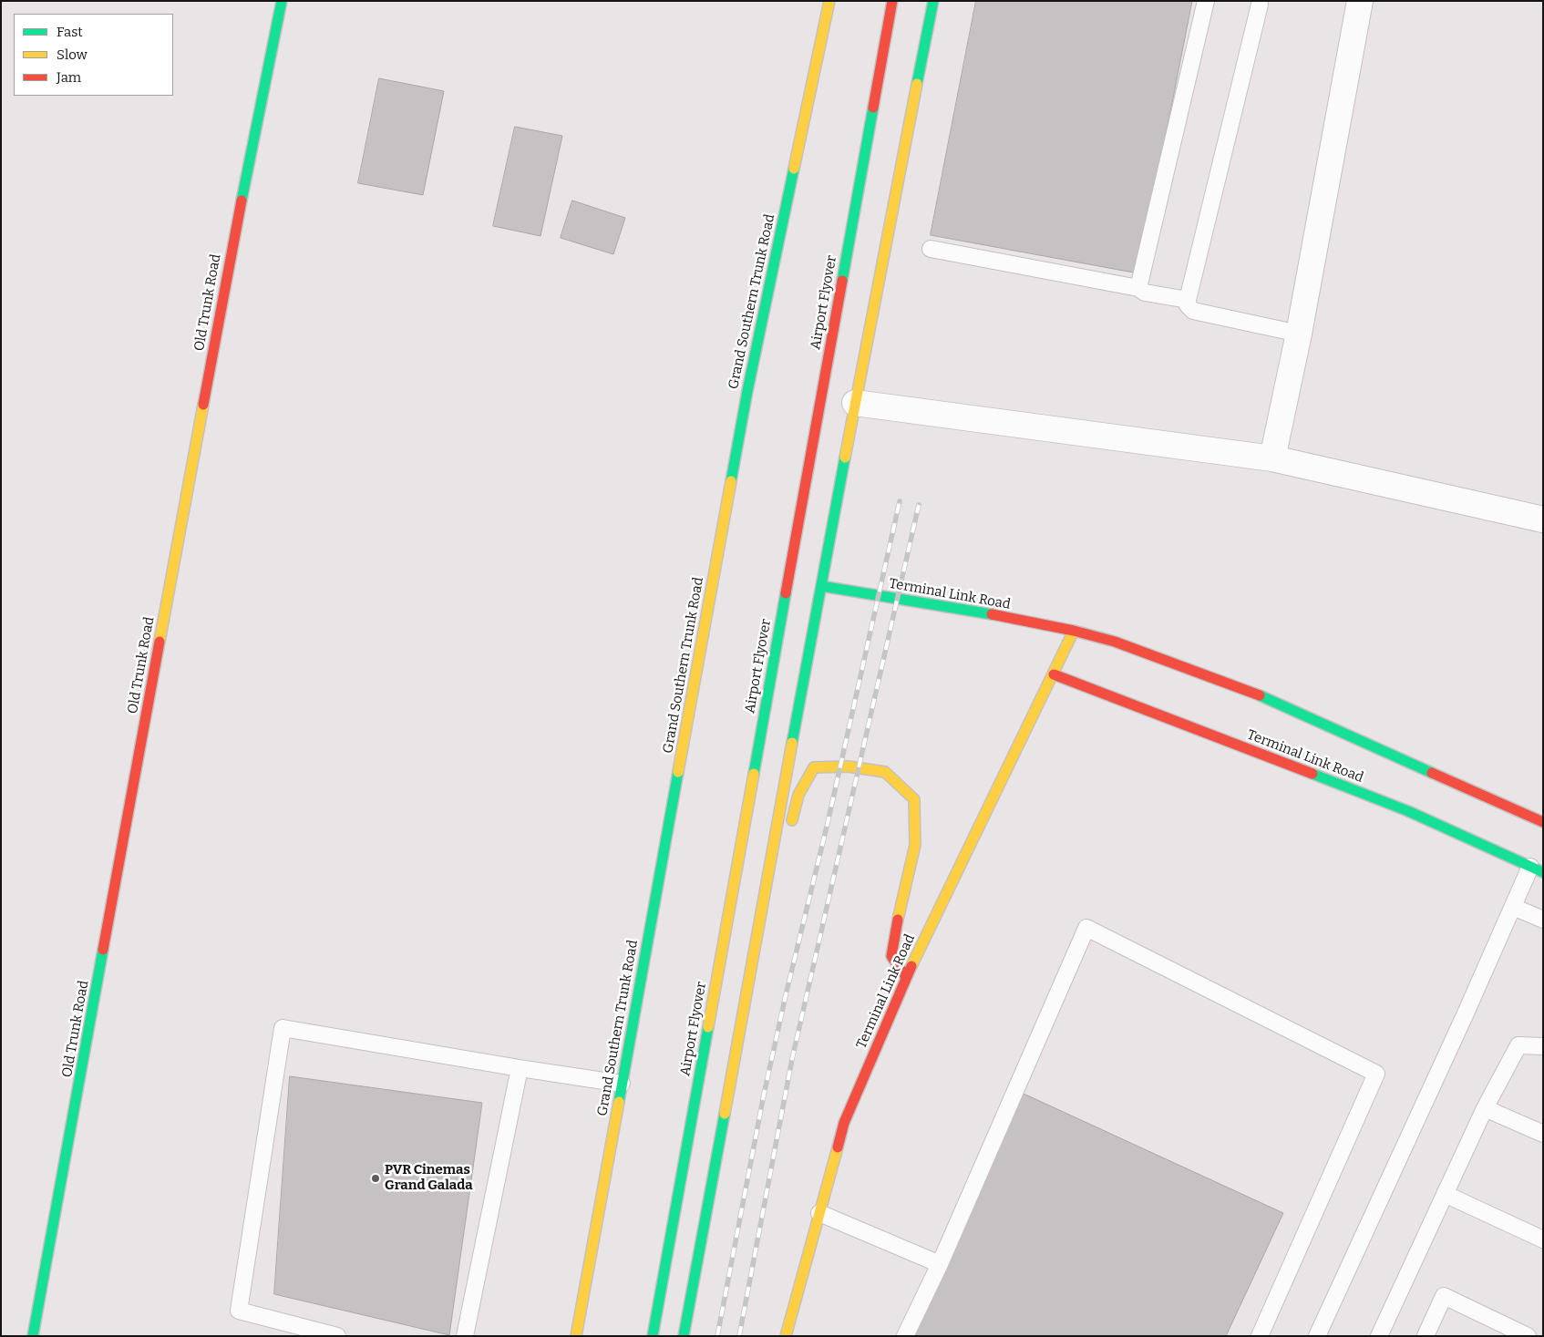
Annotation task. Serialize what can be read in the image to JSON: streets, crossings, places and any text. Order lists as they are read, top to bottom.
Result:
{
  "streets": {
    "main road": [
      "Grand Southern Trunk Road",
      "Old Trunk Road",
      "Airport Flyover",
      "Terminal Link Road"
    ]
  },
  "places": ["PVR Cinemas Grand Galada"],
  "legend": ["Fast", "Slow", "Jam"]
}
